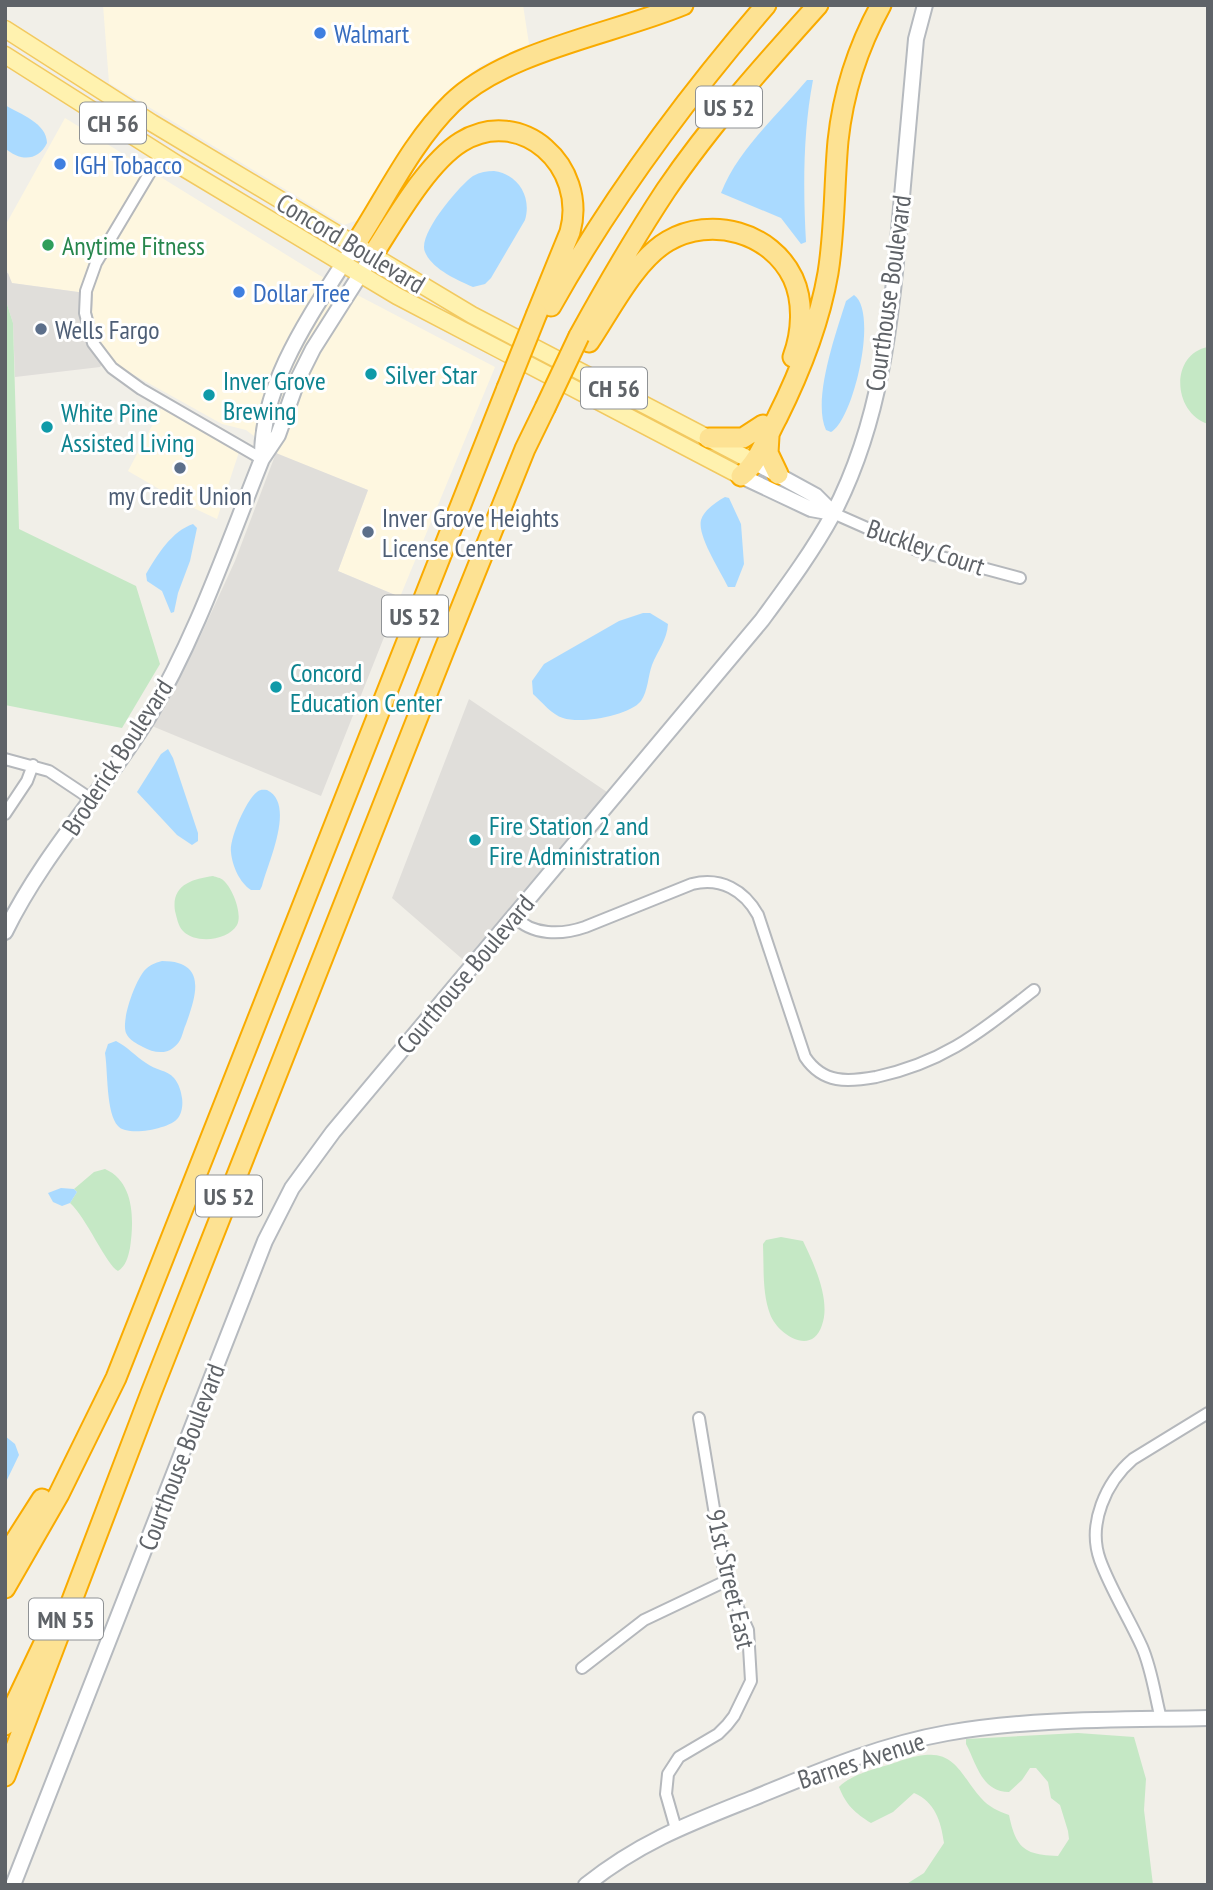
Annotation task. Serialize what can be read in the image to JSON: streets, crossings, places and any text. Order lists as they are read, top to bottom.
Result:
{
  "streets": {
    "highway": ["US 52", "MN 55"],
    "main road": ["CH 56", "Concord Boulevard"],
    "street": [
      "Courthouse Boulevard",
      "Buckley Court",
      "Broderick Boulevard",
      "91st Street East",
      "Barnes Avenue"
    ]
  },
  "crossings": [
    ["US 52", "MN 55"],
    ["CH 56", "Concord Boulevard"],
    ["Concord Boulevard", "Broderick Boulevard"],
    ["Courthouse Boulevard", "Buckley Court"],
    ["91st Street East", "Barnes Avenue"]
  ],
  "places": [
    "Walmart",
    "IGH Tobacco",
    "Anytime Fitness",
    "Dollar Tree",
    "Wells Fargo",
    "Silver Star",
    "Inver Grove Brewing",
    "White Pine Assisted Living",
    "my Credit Union",
    "Inver Grove Heights License Center",
    "Concord Education Center",
    "Fire Station 2 and Fire Administration"
  ]
}
